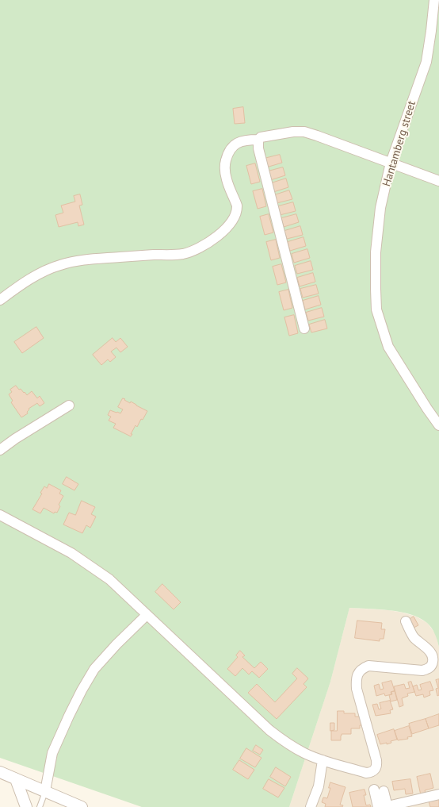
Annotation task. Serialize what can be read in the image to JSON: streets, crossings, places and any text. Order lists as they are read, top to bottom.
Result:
{
  "streets": {
    "street": ["Hantamberg street"]
  }
}
